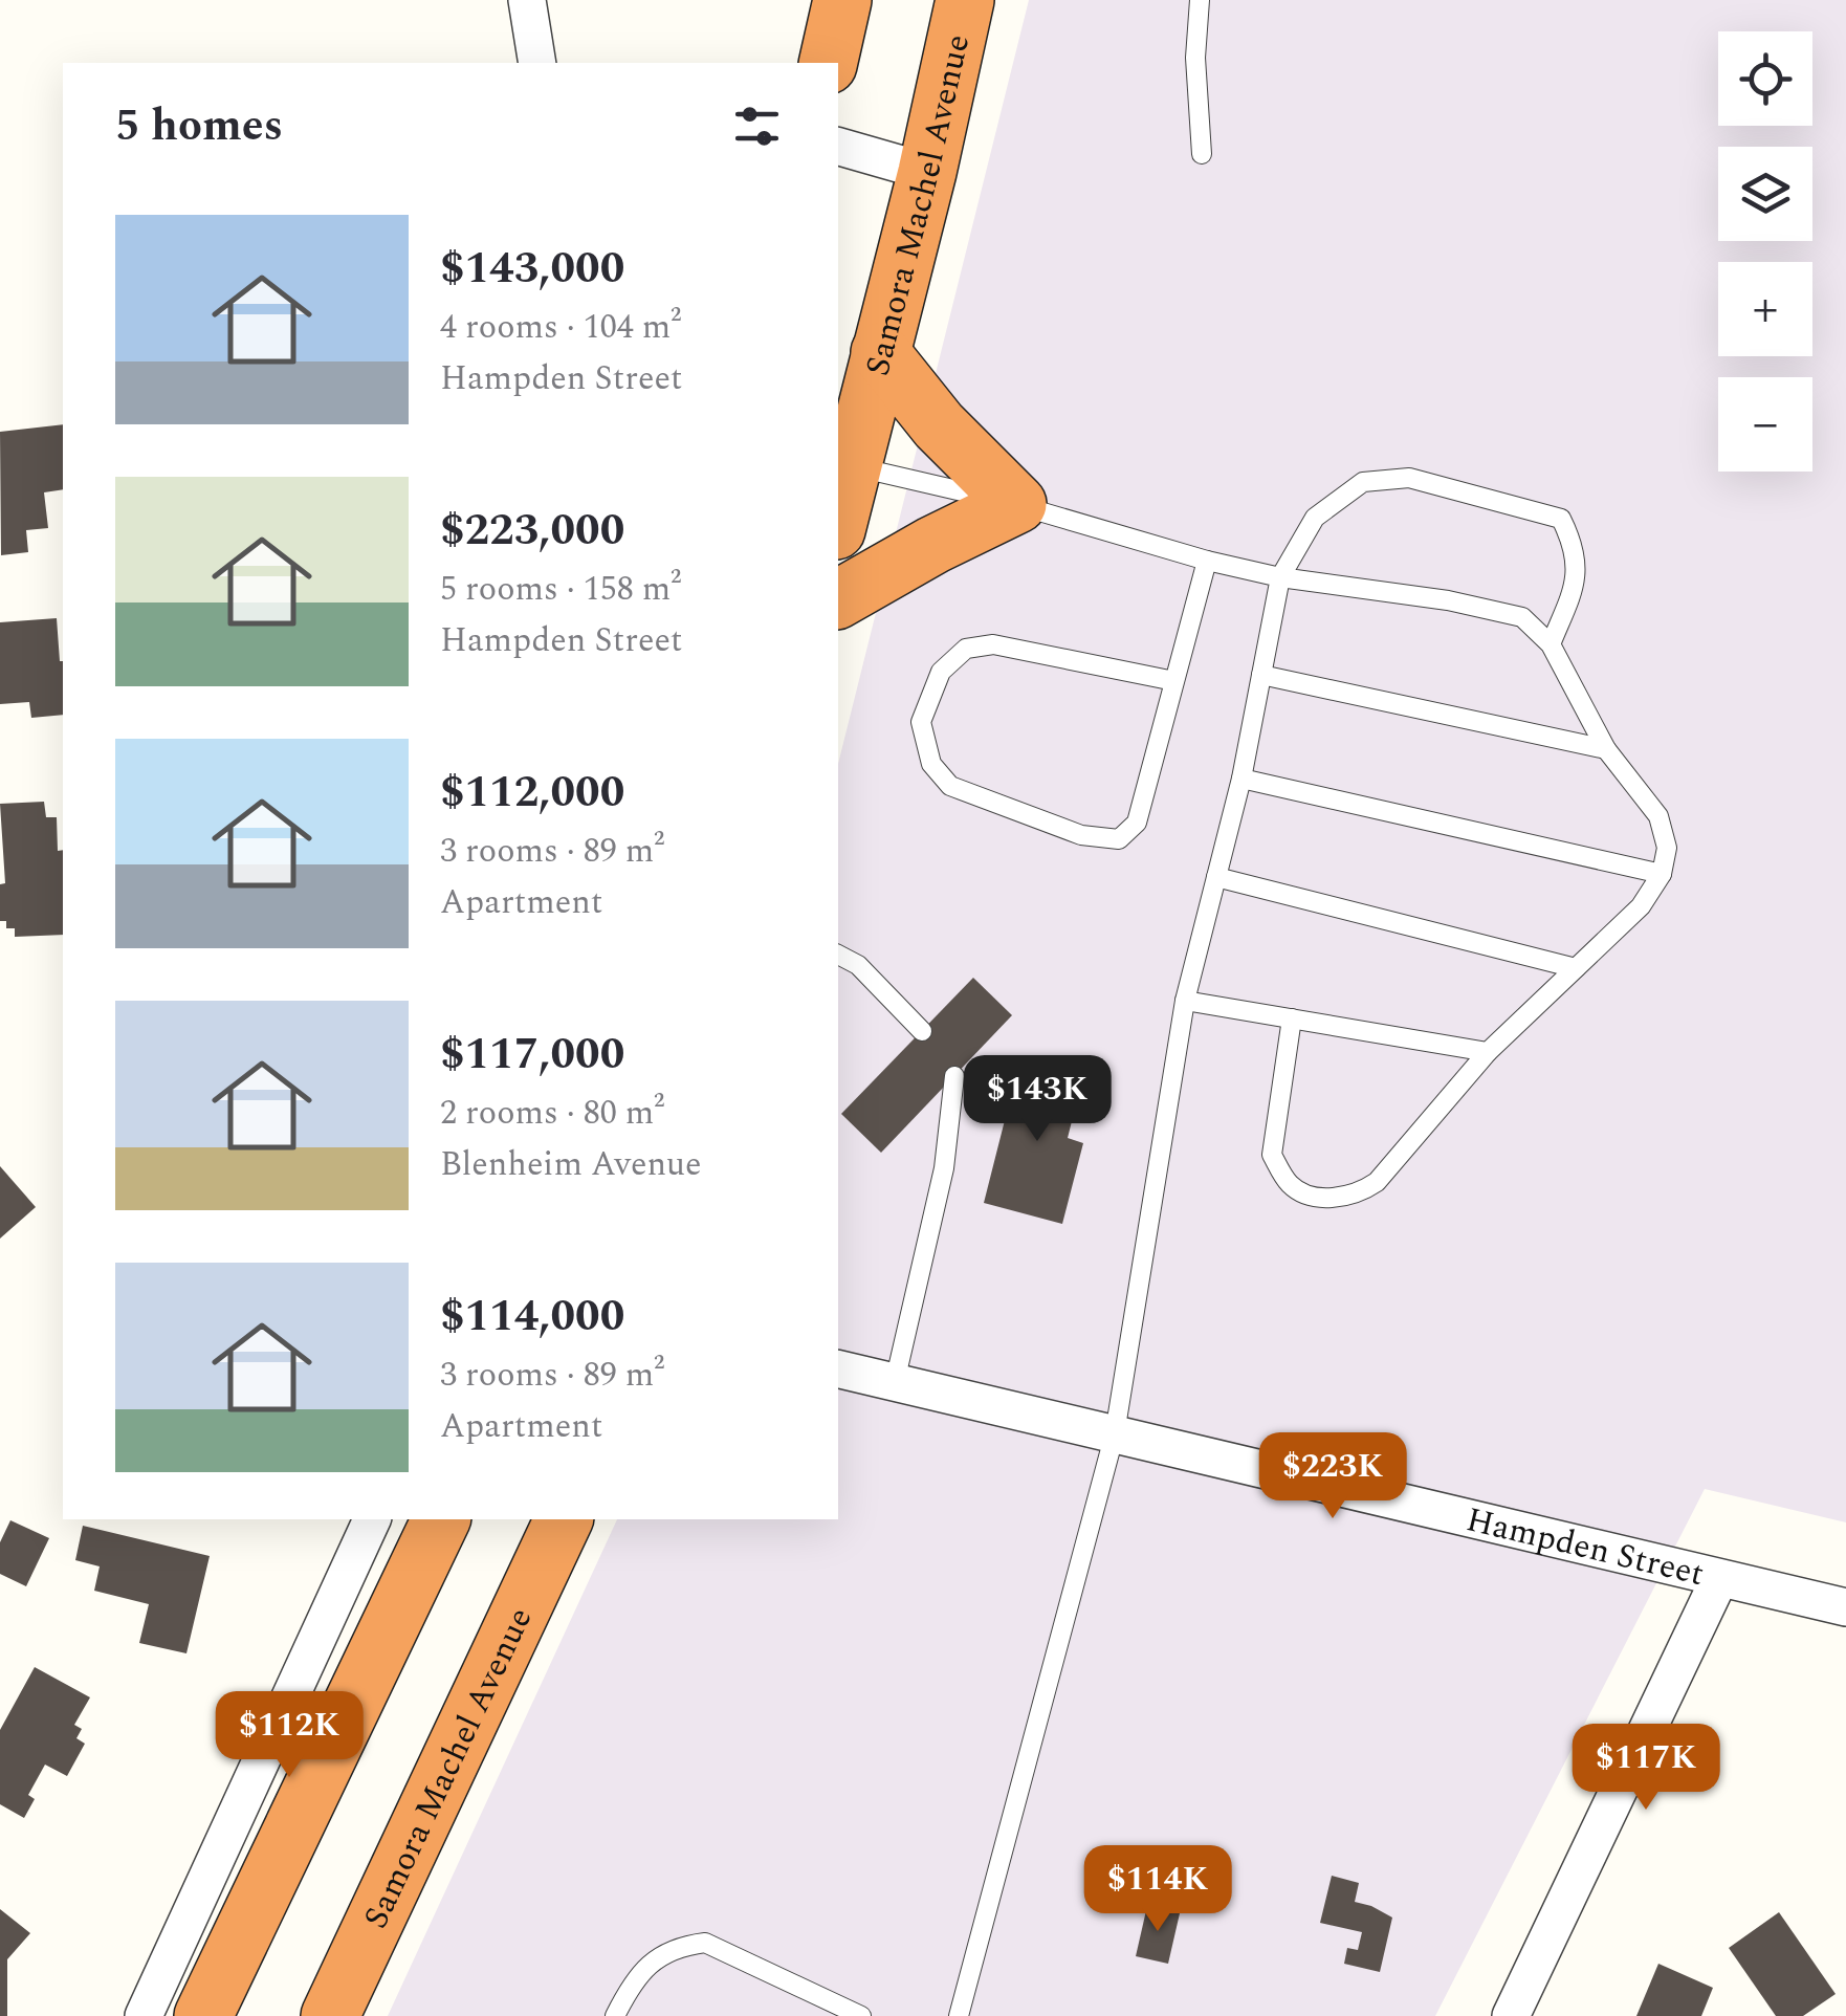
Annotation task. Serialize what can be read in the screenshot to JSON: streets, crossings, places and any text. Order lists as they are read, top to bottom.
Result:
{
  "streets": {
    "highway": ["Samora Machel Avenue"],
    "street": ["Hampden Street"]
  },
  "page": {
    "map_buttons": ["+", "−"],
    "heading": "5 homes",
    "list": [
      {
        "name": "$143,000",
        "note": "4 rooms · 104 m² · Hampden Street"
      },
      {
        "name": "$223,000",
        "note": "5 rooms · 158 m² · Hampden Street"
      },
      {
        "name": "$112,000",
        "note": "3 rooms · 89 m² · Apartment"
      },
      {
        "name": "$117,000",
        "note": "2 rooms · 80 m² · Blenheim Avenue"
      },
      {
        "name": "$114,000",
        "note": "3 rooms · 89 m² · Apartment"
      }
    ],
    "price": [
      "$143K",
      "$223K",
      "$112K",
      "$117K",
      "$114K"
    ]
  }
}
